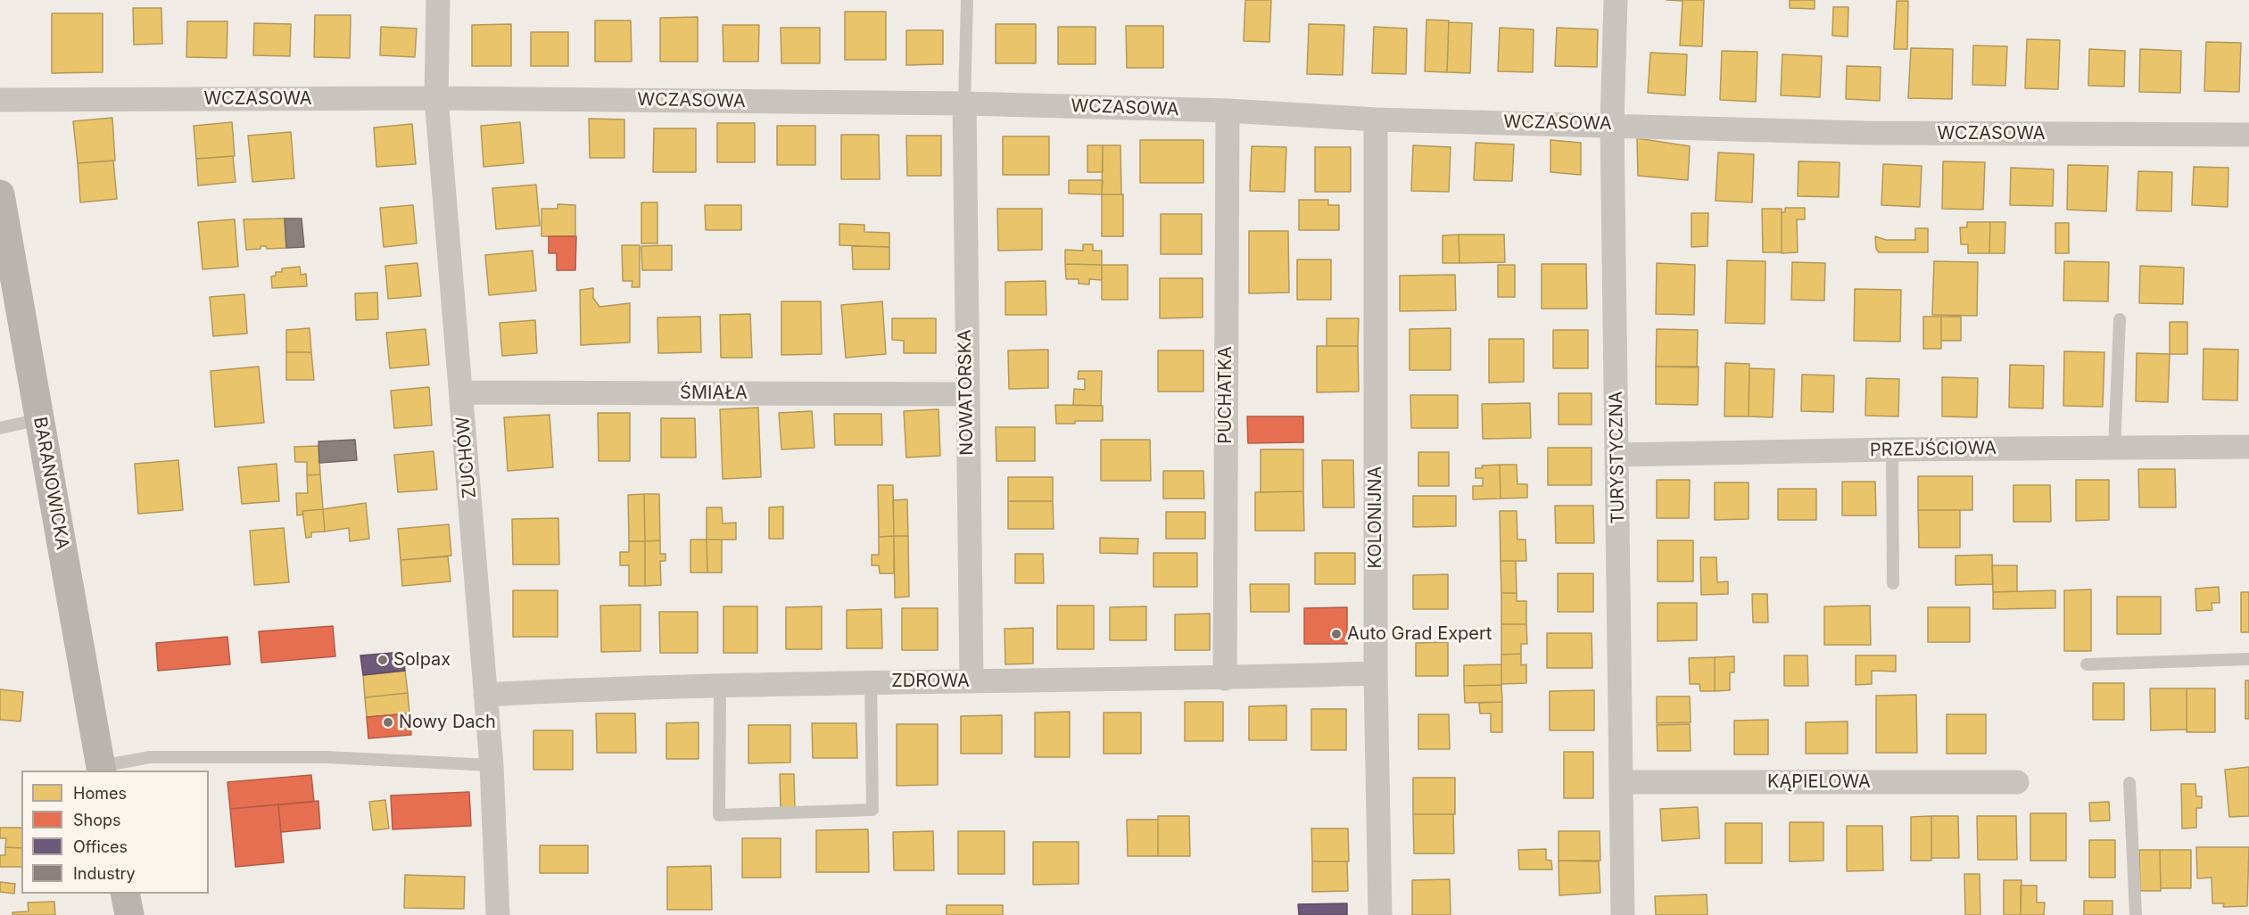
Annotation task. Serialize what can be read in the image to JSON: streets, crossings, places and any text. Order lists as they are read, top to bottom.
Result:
{
  "streets": {
    "street": [
      "WCZASOWA",
      "NOWATORSKA",
      "ŚMIAŁA",
      "PUCHATKA",
      "PRZEJŚCIOWA",
      "ZUCHÓW",
      "TURYSTYCZNA",
      "BARANOWICKA",
      "KOLONIJNA",
      "ZDROWA",
      "KĄPIELOWA"
    ]
  },
  "crossings": [
    ["WCZASOWA", "NOWATORSKA"],
    ["WCZASOWA", "PUCHATKA"],
    ["WCZASOWA", "ZUCHÓW"],
    ["WCZASOWA", "TURYSTYCZNA"],
    ["WCZASOWA", "KOLONIJNA"],
    ["NOWATORSKA", "ŚMIAŁA"],
    ["NOWATORSKA", "ZDROWA"],
    ["ŚMIAŁA", "ZUCHÓW"],
    ["PUCHATKA", "ZDROWA"],
    ["PRZEJŚCIOWA", "TURYSTYCZNA"],
    ["ZUCHÓW", "ZDROWA"],
    ["TURYSTYCZNA", "KĄPIELOWA"],
    ["KOLONIJNA", "ZDROWA"]
  ],
  "places": ["Auto Grad Expert", "Solpax", "Nowy Dach"],
  "legend": [
    "Homes",
    "Shops",
    "Offices",
    "Industry"
  ]
}
